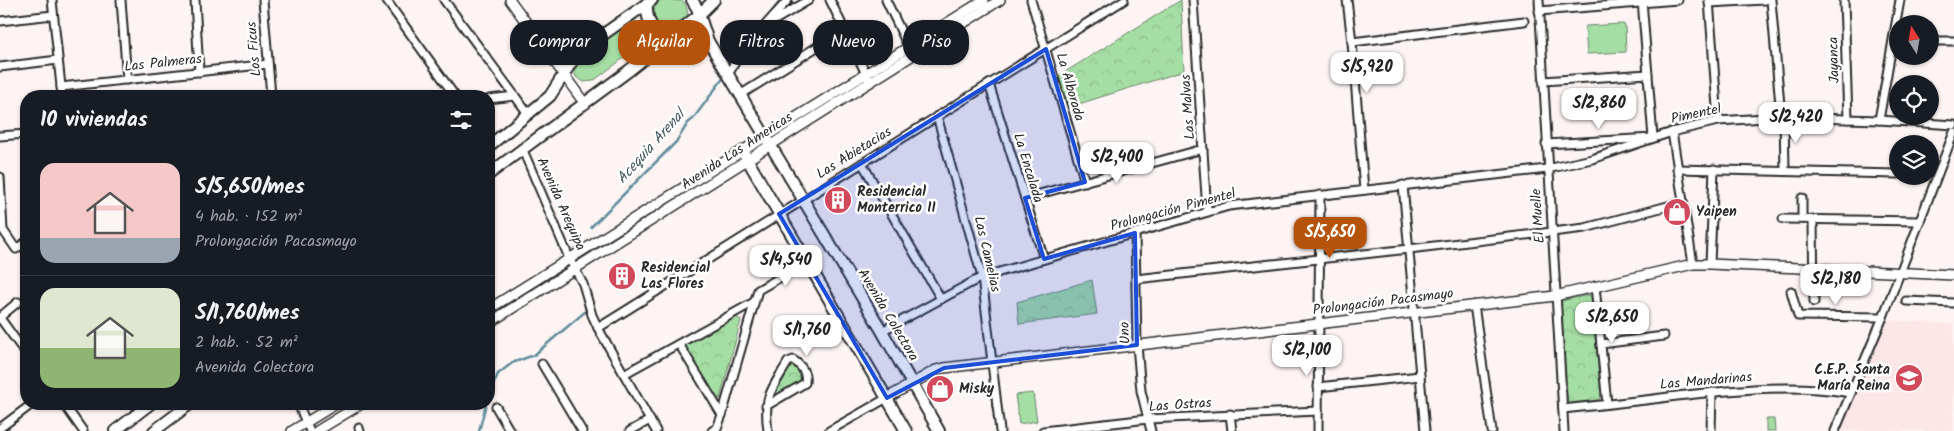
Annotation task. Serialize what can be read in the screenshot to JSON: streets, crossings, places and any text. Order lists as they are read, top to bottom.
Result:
{
  "streets": {
    "main road": ["Avenida Colectora"],
    "street": [
      "Los Ficus",
      "Jayanca",
      "Las Palmeras",
      "La Alborada",
      "Las Malvas",
      "Pimentel",
      "Avenida Las Americas",
      "Las Abietacias",
      "La Encalada",
      "Avenida Arequipa",
      "Prolongación Pimentel",
      "El Muelle",
      "Las Camelias",
      "Prolongación Pacasmayo",
      "Uno",
      "Las Mandarinas",
      "Las Ostras"
    ]
  },
  "crossings": [
    ["Los Ficus", "Las Palmeras"],
    ["Jayanca", "Pimentel"],
    ["La Alborada", "Las Abietacias"],
    ["Las Malvas", "Prolongación Pimentel"],
    ["Pimentel", "Prolongación Pimentel"],
    ["Pimentel", "El Muelle"],
    ["Avenida Las Americas", "Avenida Arequipa"],
    ["Avenida Las Americas", "Avenida Colectora"],
    ["Las Abietacias", "La Encalada"],
    ["Las Abietacias", "Avenida Arequipa"],
    ["Las Abietacias", "Las Camelias"],
    ["Las Abietacias", "Avenida Colectora"],
    ["La Encalada", "Prolongación Pimentel"],
    ["Prolongación Pimentel", "El Muelle"],
    ["Prolongación Pimentel", "Las Camelias"],
    ["Prolongación Pimentel", "Avenida Colectora"],
    ["Prolongación Pimentel", "Uno"],
    ["El Muelle", "Prolongación Pacasmayo"],
    ["El Muelle", "Las Mandarinas"],
    ["Las Camelias", "Prolongación Pacasmayo"],
    ["Prolongación Pacasmayo", "Avenida Colectora"],
    ["Prolongación Pacasmayo", "Uno"],
    ["Uno", "Las Ostras"]
  ],
  "water": ["Acequia Arenal"],
  "places": {
    "building": ["Residencial Monterrico II", "Residencial Las Flores"],
    "shop": ["Yaipen", "Misky"],
    "school or university": ["C.E.P. Santa María Reina"]
  },
  "north": "top",
  "page": {
    "chip": [
      "Comprar",
      "Alquilar",
      "Filtros",
      "Nuevo",
      "Piso"
    ],
    "price": [
      "S/5,920",
      "S/2,860",
      "S/2,420",
      "S/2,400",
      "S/5,650",
      "S/4,540",
      "S/2,180",
      "S/2,650",
      "S/1,760",
      "S/2,100"
    ],
    "heading": "10 viviendas",
    "list": [
      {
        "name": "S/5,650/mes",
        "note": "4 hab. · 152 m² · Prolongación Pacasmayo"
      },
      {
        "name": "S/1,760/mes",
        "note": "2 hab. · 52 m² · Avenida Colectora"
      }
    ]
  }
}
